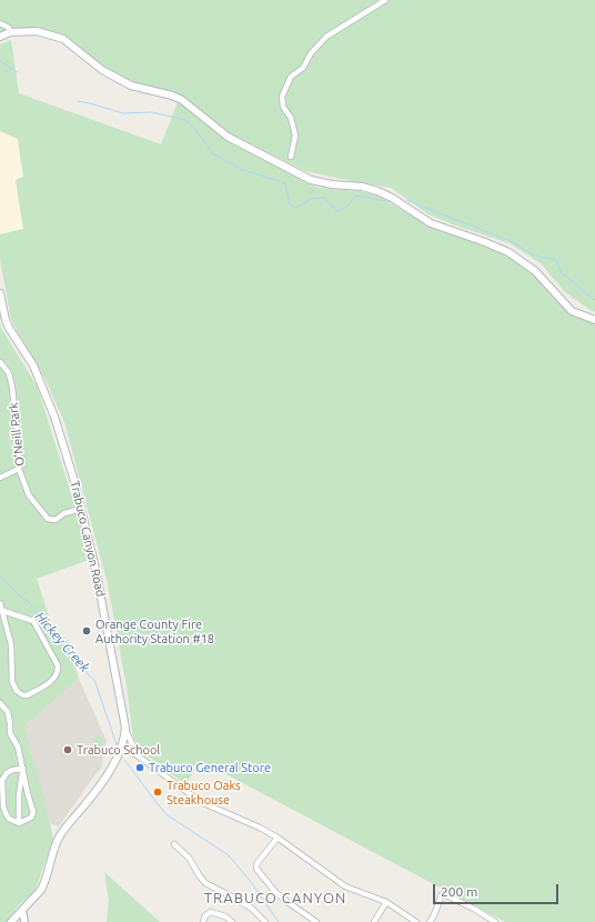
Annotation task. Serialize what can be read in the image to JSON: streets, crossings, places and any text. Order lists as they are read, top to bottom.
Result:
{
  "streets": {
    "main road": ["Trabuco Canyon Road"],
    "street": ["O'Neill Park"]
  },
  "crossings": [
    ["O'Neill Park", "Trabuco Canyon Road"]
  ],
  "districts": ["TRABUCO CANYON"],
  "water": ["Hickey Creek"],
  "places": [
    "Orange County Fire Authority Station #18",
    "Trabuco School",
    "Trabuco General Store",
    "Trabuco Oaks Steakhouse"
  ],
  "scale_bar": "200 m"
}
